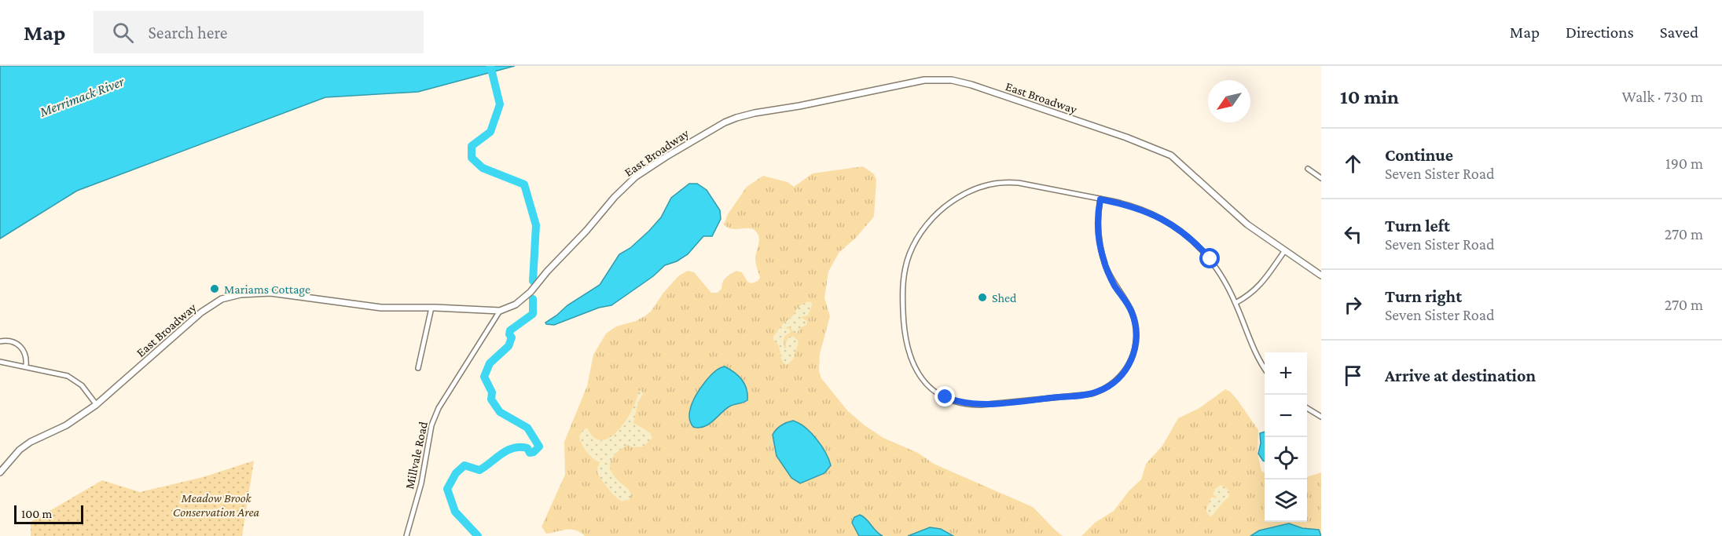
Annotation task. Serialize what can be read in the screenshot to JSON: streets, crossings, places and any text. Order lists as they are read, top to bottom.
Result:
{
  "streets": {
    "street": ["East Broadway", "Millvale Road"]
  },
  "crossings": [
    ["East Broadway", "Millvale Road"]
  ],
  "water": ["Merrimack River"],
  "parks": ["Meadow Brook Conservation Area"],
  "places": ["Mariams Cottage", "Shed"],
  "scale_bar": "100 m",
  "north": "bottom left",
  "page": {
    "header": "Map",
    "search": "Search here",
    "nav": ["Map", "Directions", "Saved"],
    "heading": ["10 min", "Walk · 730 m"],
    "list": [
      ["Continue", "Seven Sister Road", "190 m"],
      ["Turn left", "Seven Sister Road", "270 m"],
      ["Turn right", "Seven Sister Road", "270 m"],
      "Arrive at destination"
    ],
    "map_buttons": ["+", "−"],
    "scale": "100 m"
  }
}
